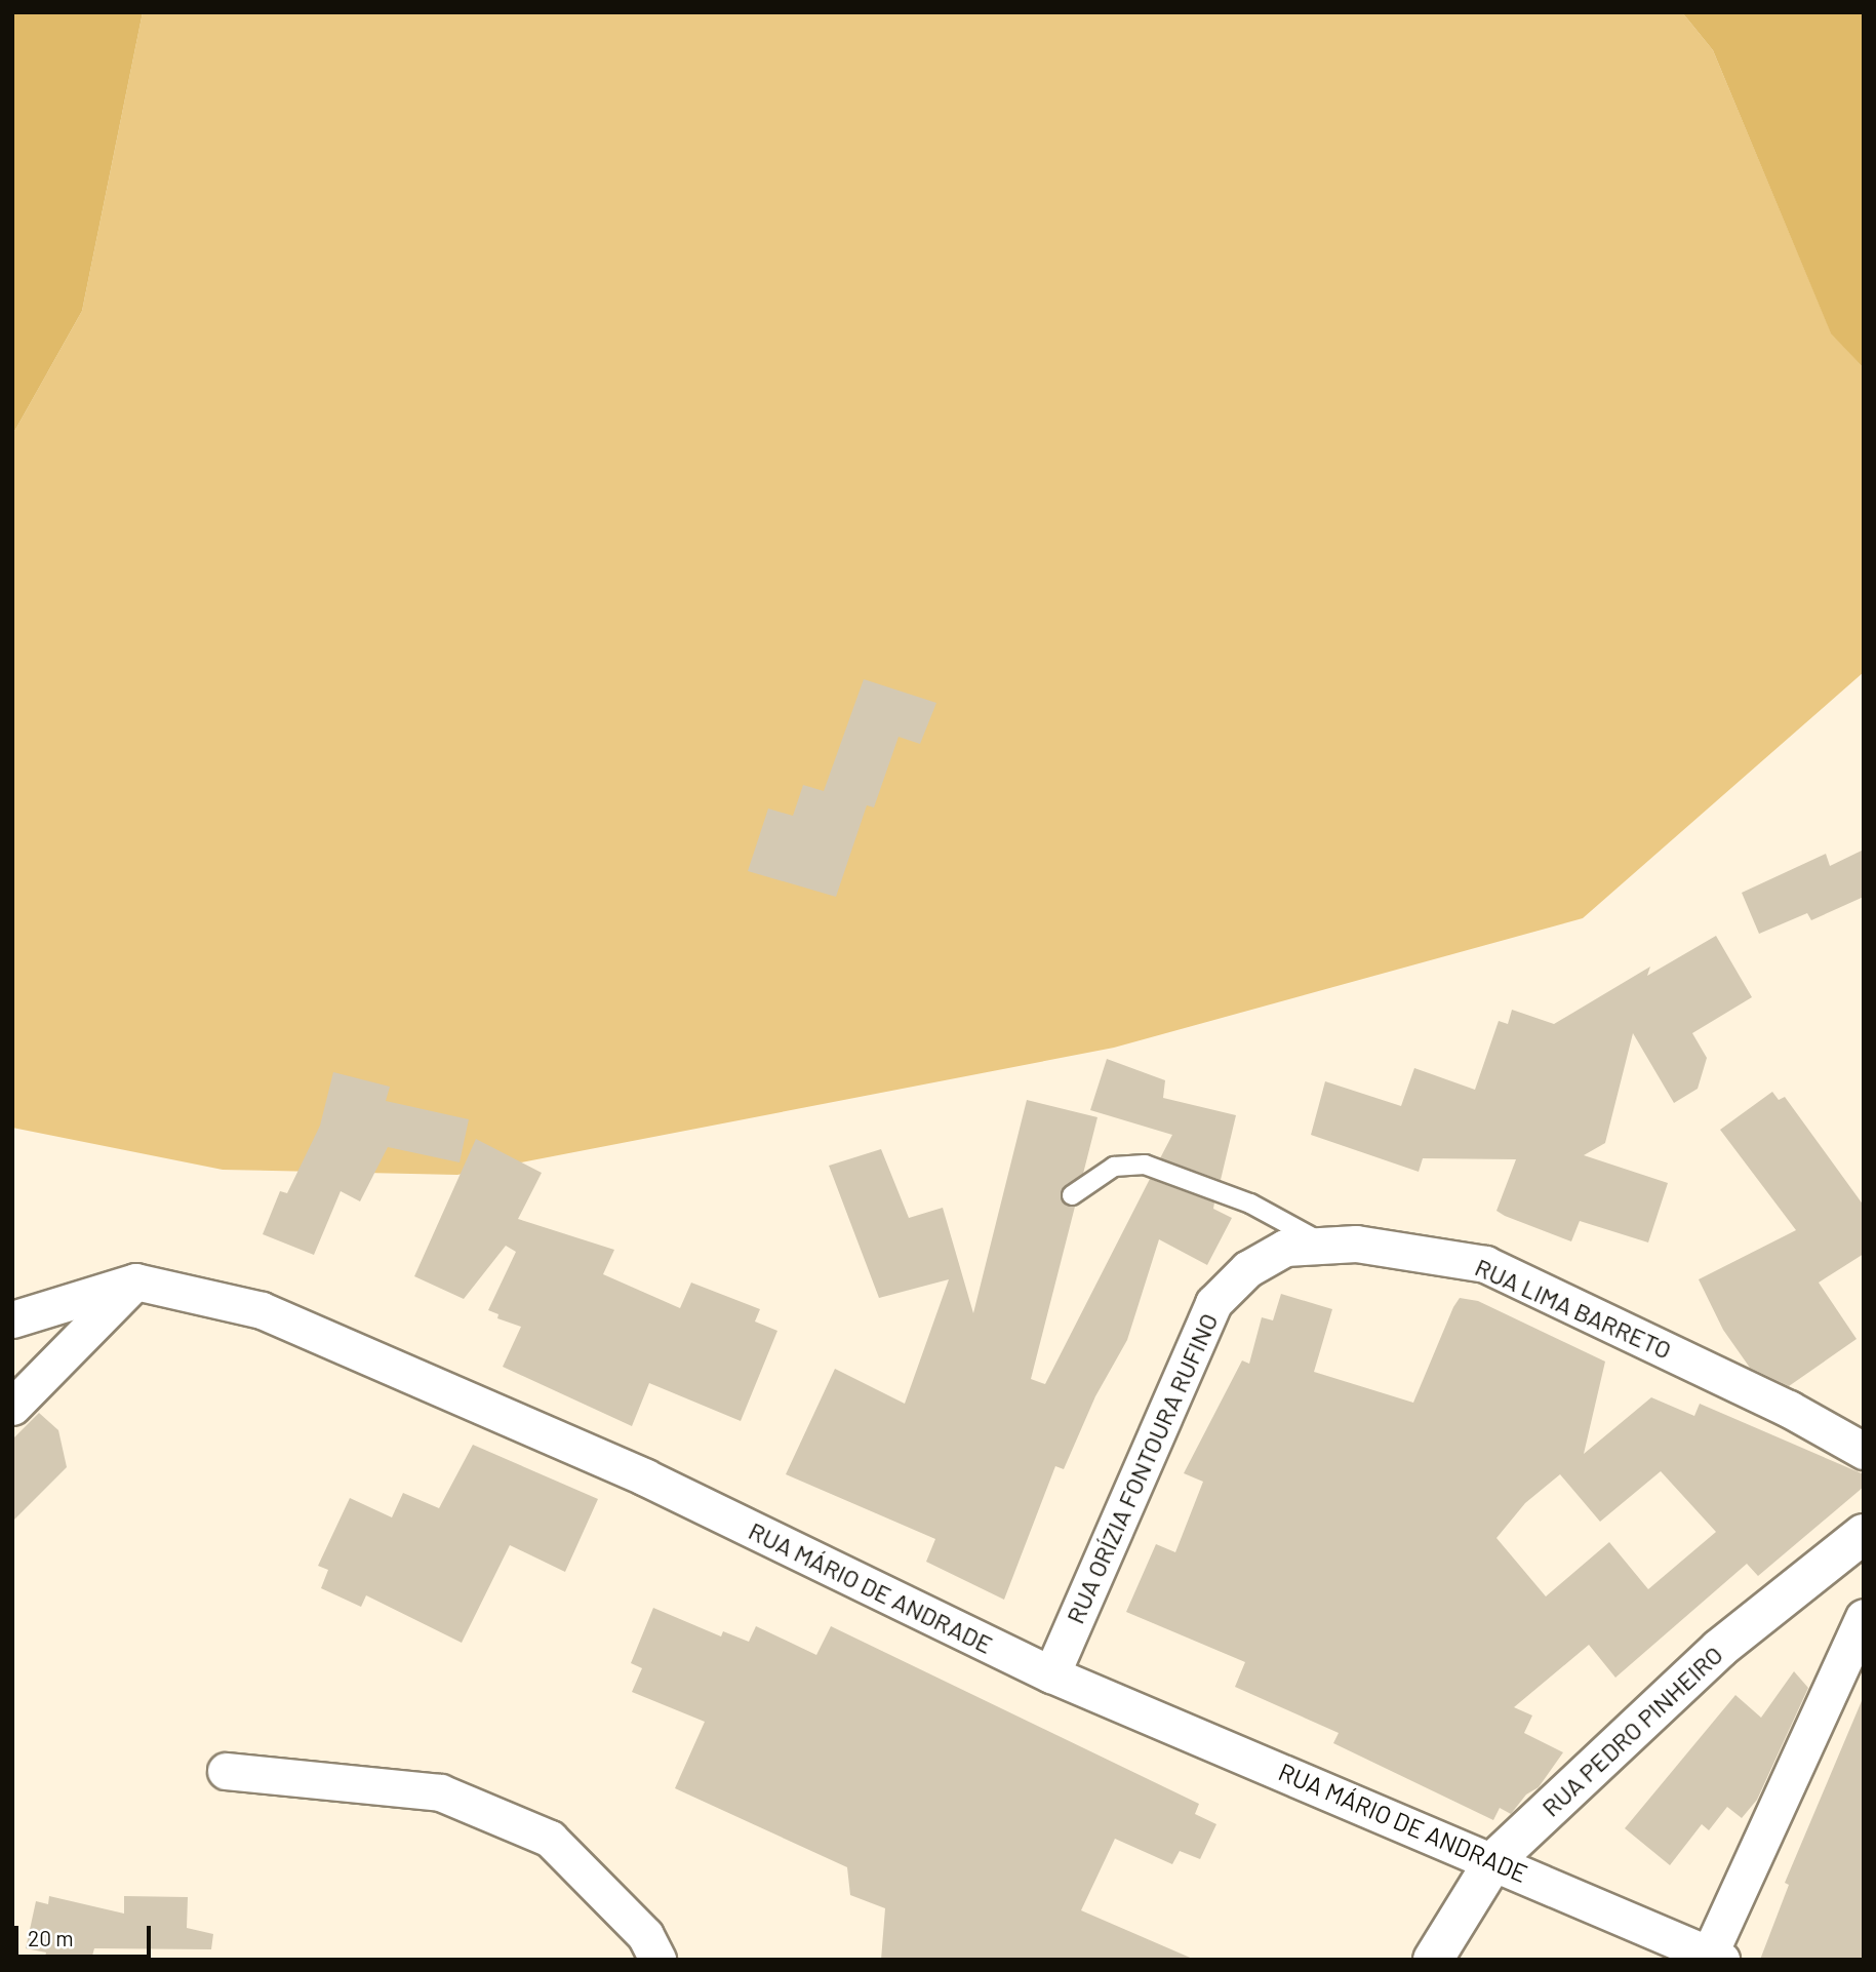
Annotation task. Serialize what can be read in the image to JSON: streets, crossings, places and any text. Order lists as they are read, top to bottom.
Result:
{
  "streets": {
    "street": [
      "RUA LIMA BARRETO",
      "RUA ORÍZIA FONTOURA RUFINO",
      "RUA MÁRIO DE ANDRADE",
      "RUA PEDRO PINHEIRO"
    ]
  },
  "crossings": [
    ["RUA LIMA BARRETO", "RUA ORÍZIA FONTOURA RUFINO"],
    ["RUA ORÍZIA FONTOURA RUFINO", "RUA MÁRIO DE ANDRADE"],
    ["RUA MÁRIO DE ANDRADE", "RUA PEDRO PINHEIRO"]
  ],
  "scale_bar": "20 m"
}
